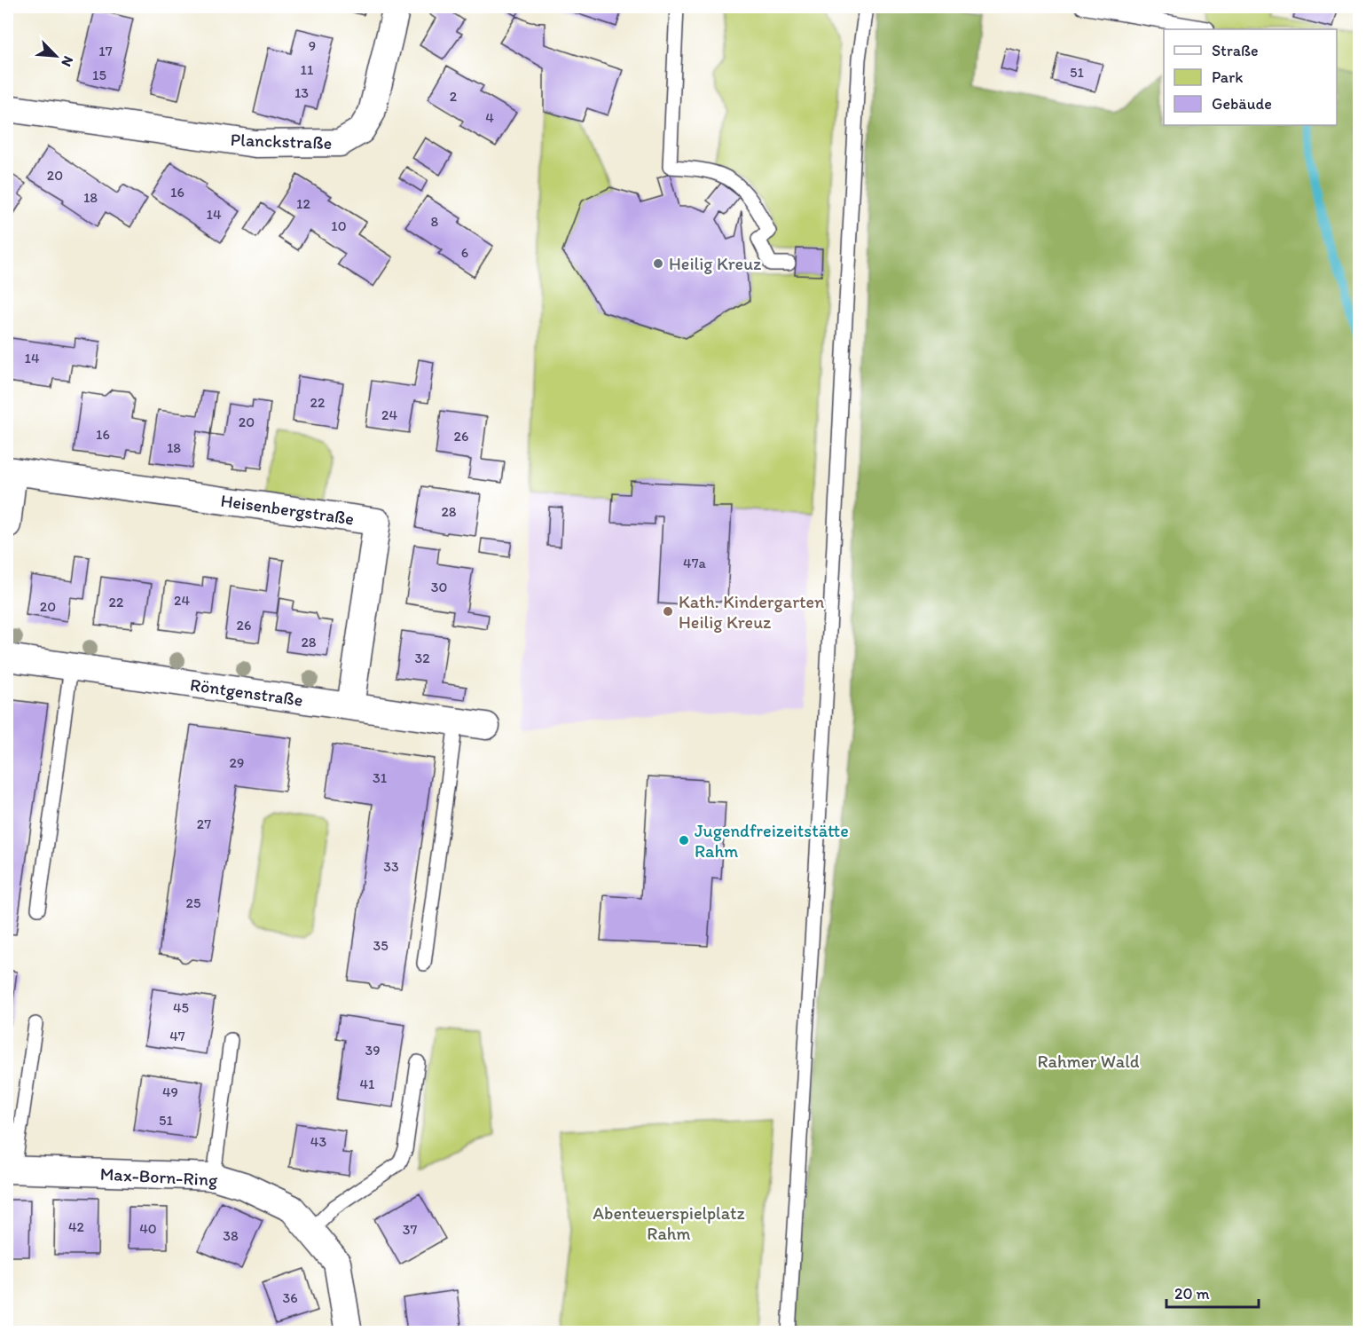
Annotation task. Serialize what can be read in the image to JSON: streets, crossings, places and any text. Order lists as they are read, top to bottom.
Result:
{
  "streets": {
    "street": [
      "Planckstraße",
      "Heisenbergstraße",
      "Röntgenstraße",
      "Max-Born-Ring"
    ]
  },
  "crossings": [
    ["Heisenbergstraße", "Röntgenstraße"]
  ],
  "parks": ["Rahmer Wald", "Abenteuerspielplatz Rahm"],
  "places": ["Heilig Kreuz", "Kath. Kindergarten Heilig Kreuz", "Jugendfreizeitstätte Rahm"],
  "house_numbers": [
    "9",
    "17",
    "11",
    "51",
    "15",
    "13",
    "2",
    "4",
    "20",
    "16",
    "18",
    "12",
    "14",
    "8",
    "10",
    "6",
    "14",
    "22",
    "24",
    "20",
    "16",
    "26",
    "18",
    "28",
    "47a",
    "30",
    "24",
    "22",
    "20",
    "26",
    "28",
    "32",
    "29",
    "31",
    "27",
    "33",
    "25",
    "35",
    "45",
    "47",
    "39",
    "41",
    "49",
    "51",
    "43",
    "42",
    "40",
    "37",
    "38",
    "36"
  ],
  "legend": ["Straße", "Park", "Gebäude"],
  "scale_bar": "20 m",
  "north": "bottom right"
}
